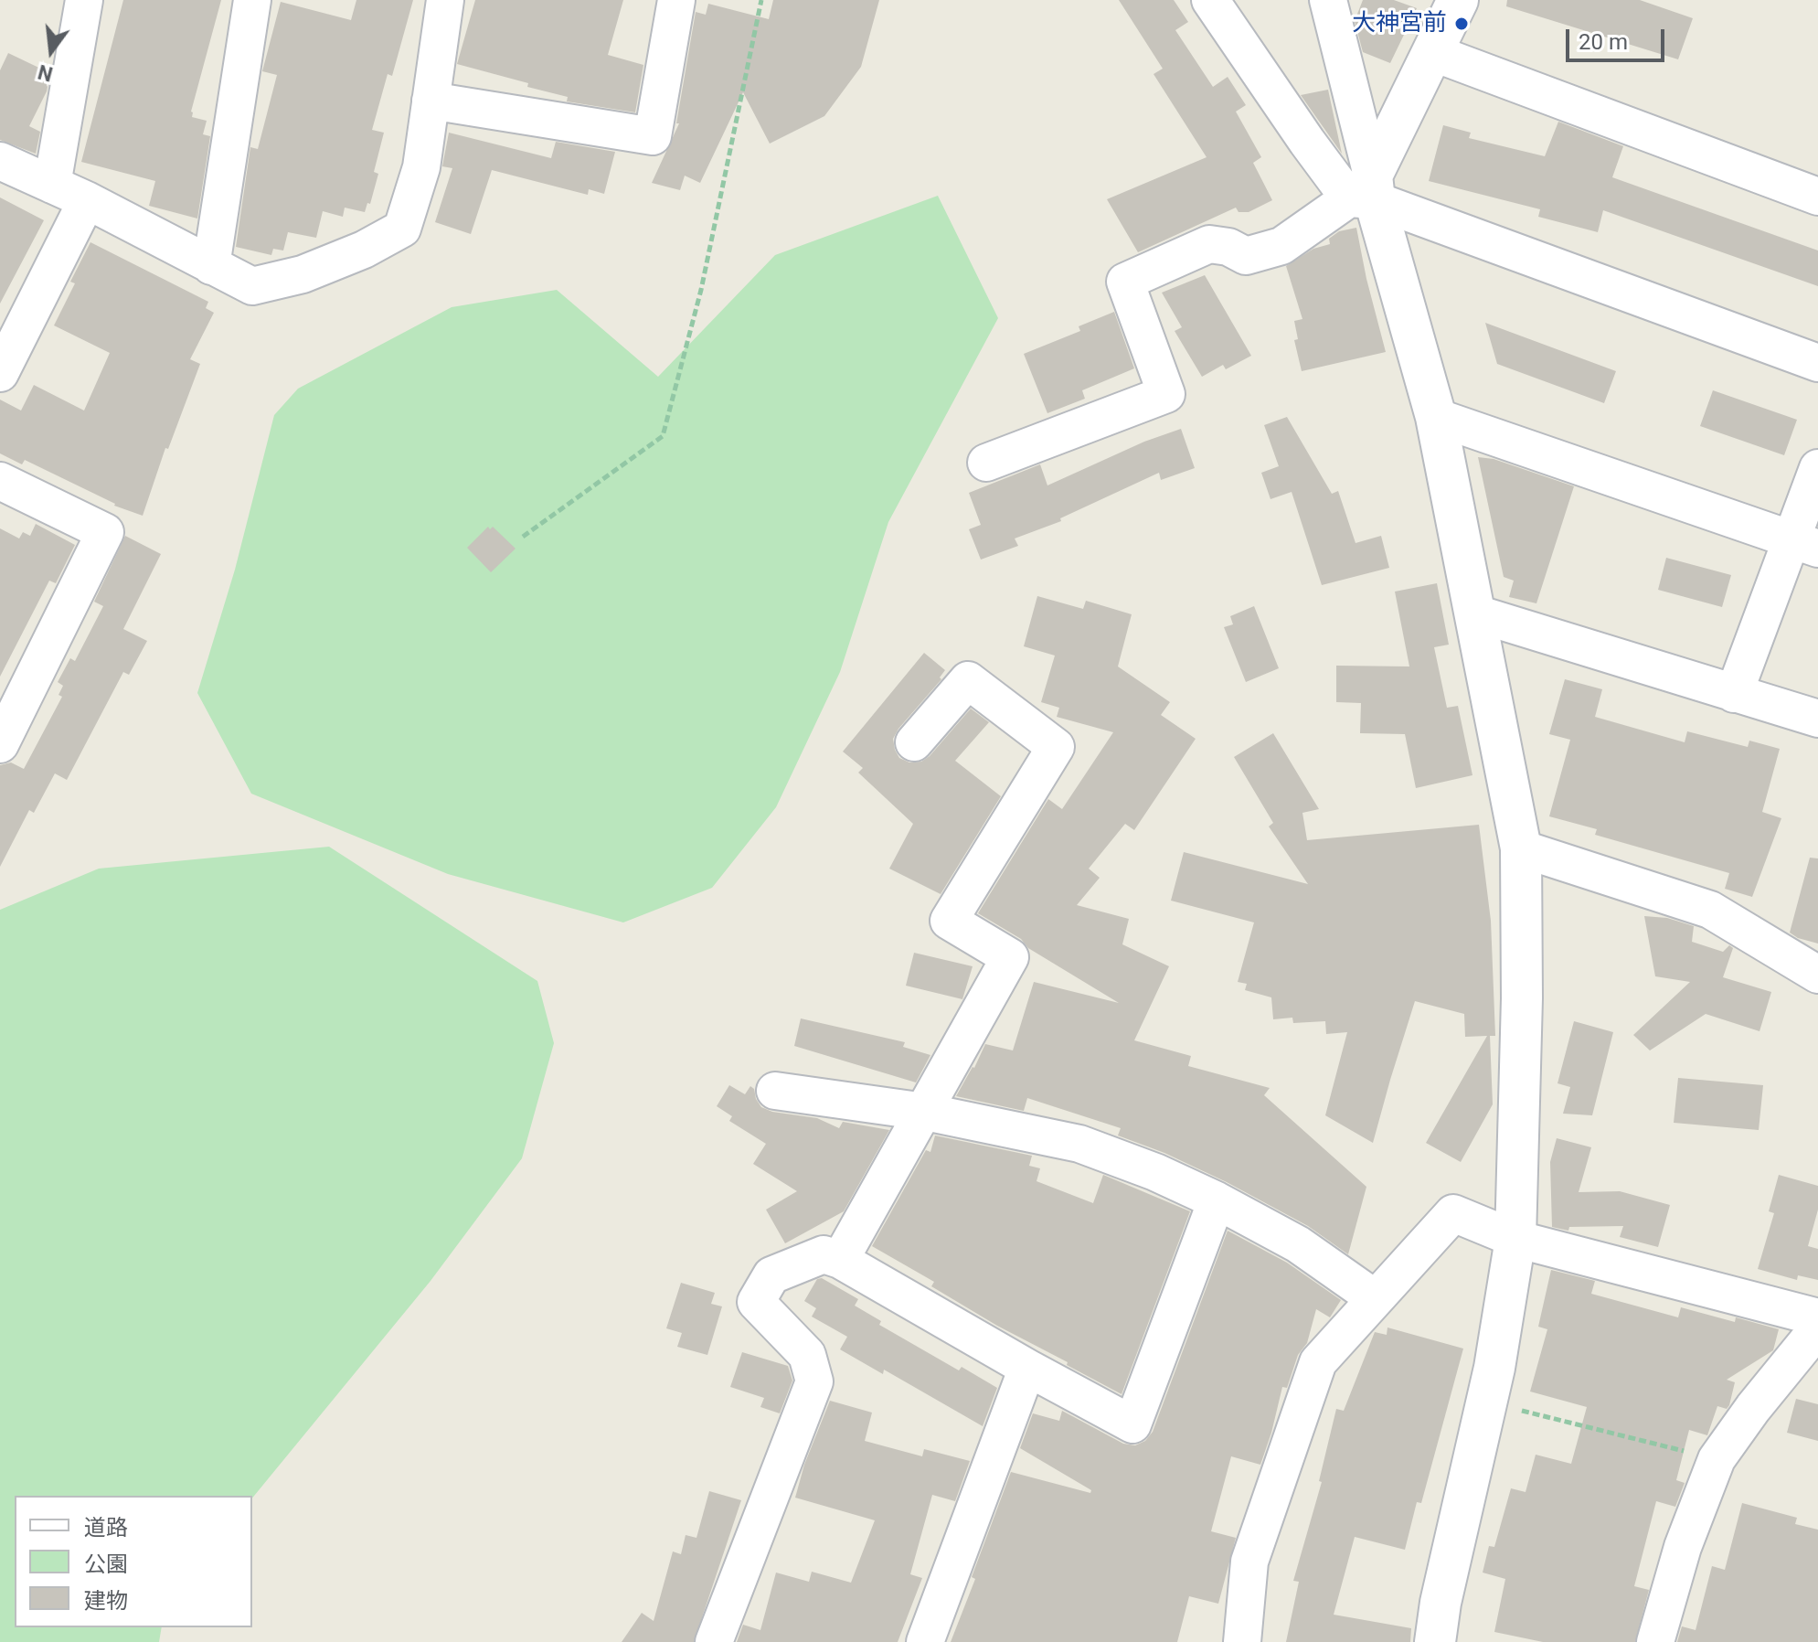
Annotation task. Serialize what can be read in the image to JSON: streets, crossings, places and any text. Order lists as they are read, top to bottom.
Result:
{
  "places": ["大神宮前"],
  "legend": ["道路", "公園", "建物"],
  "scale_bar": "20 m",
  "north": "bottom"
}
